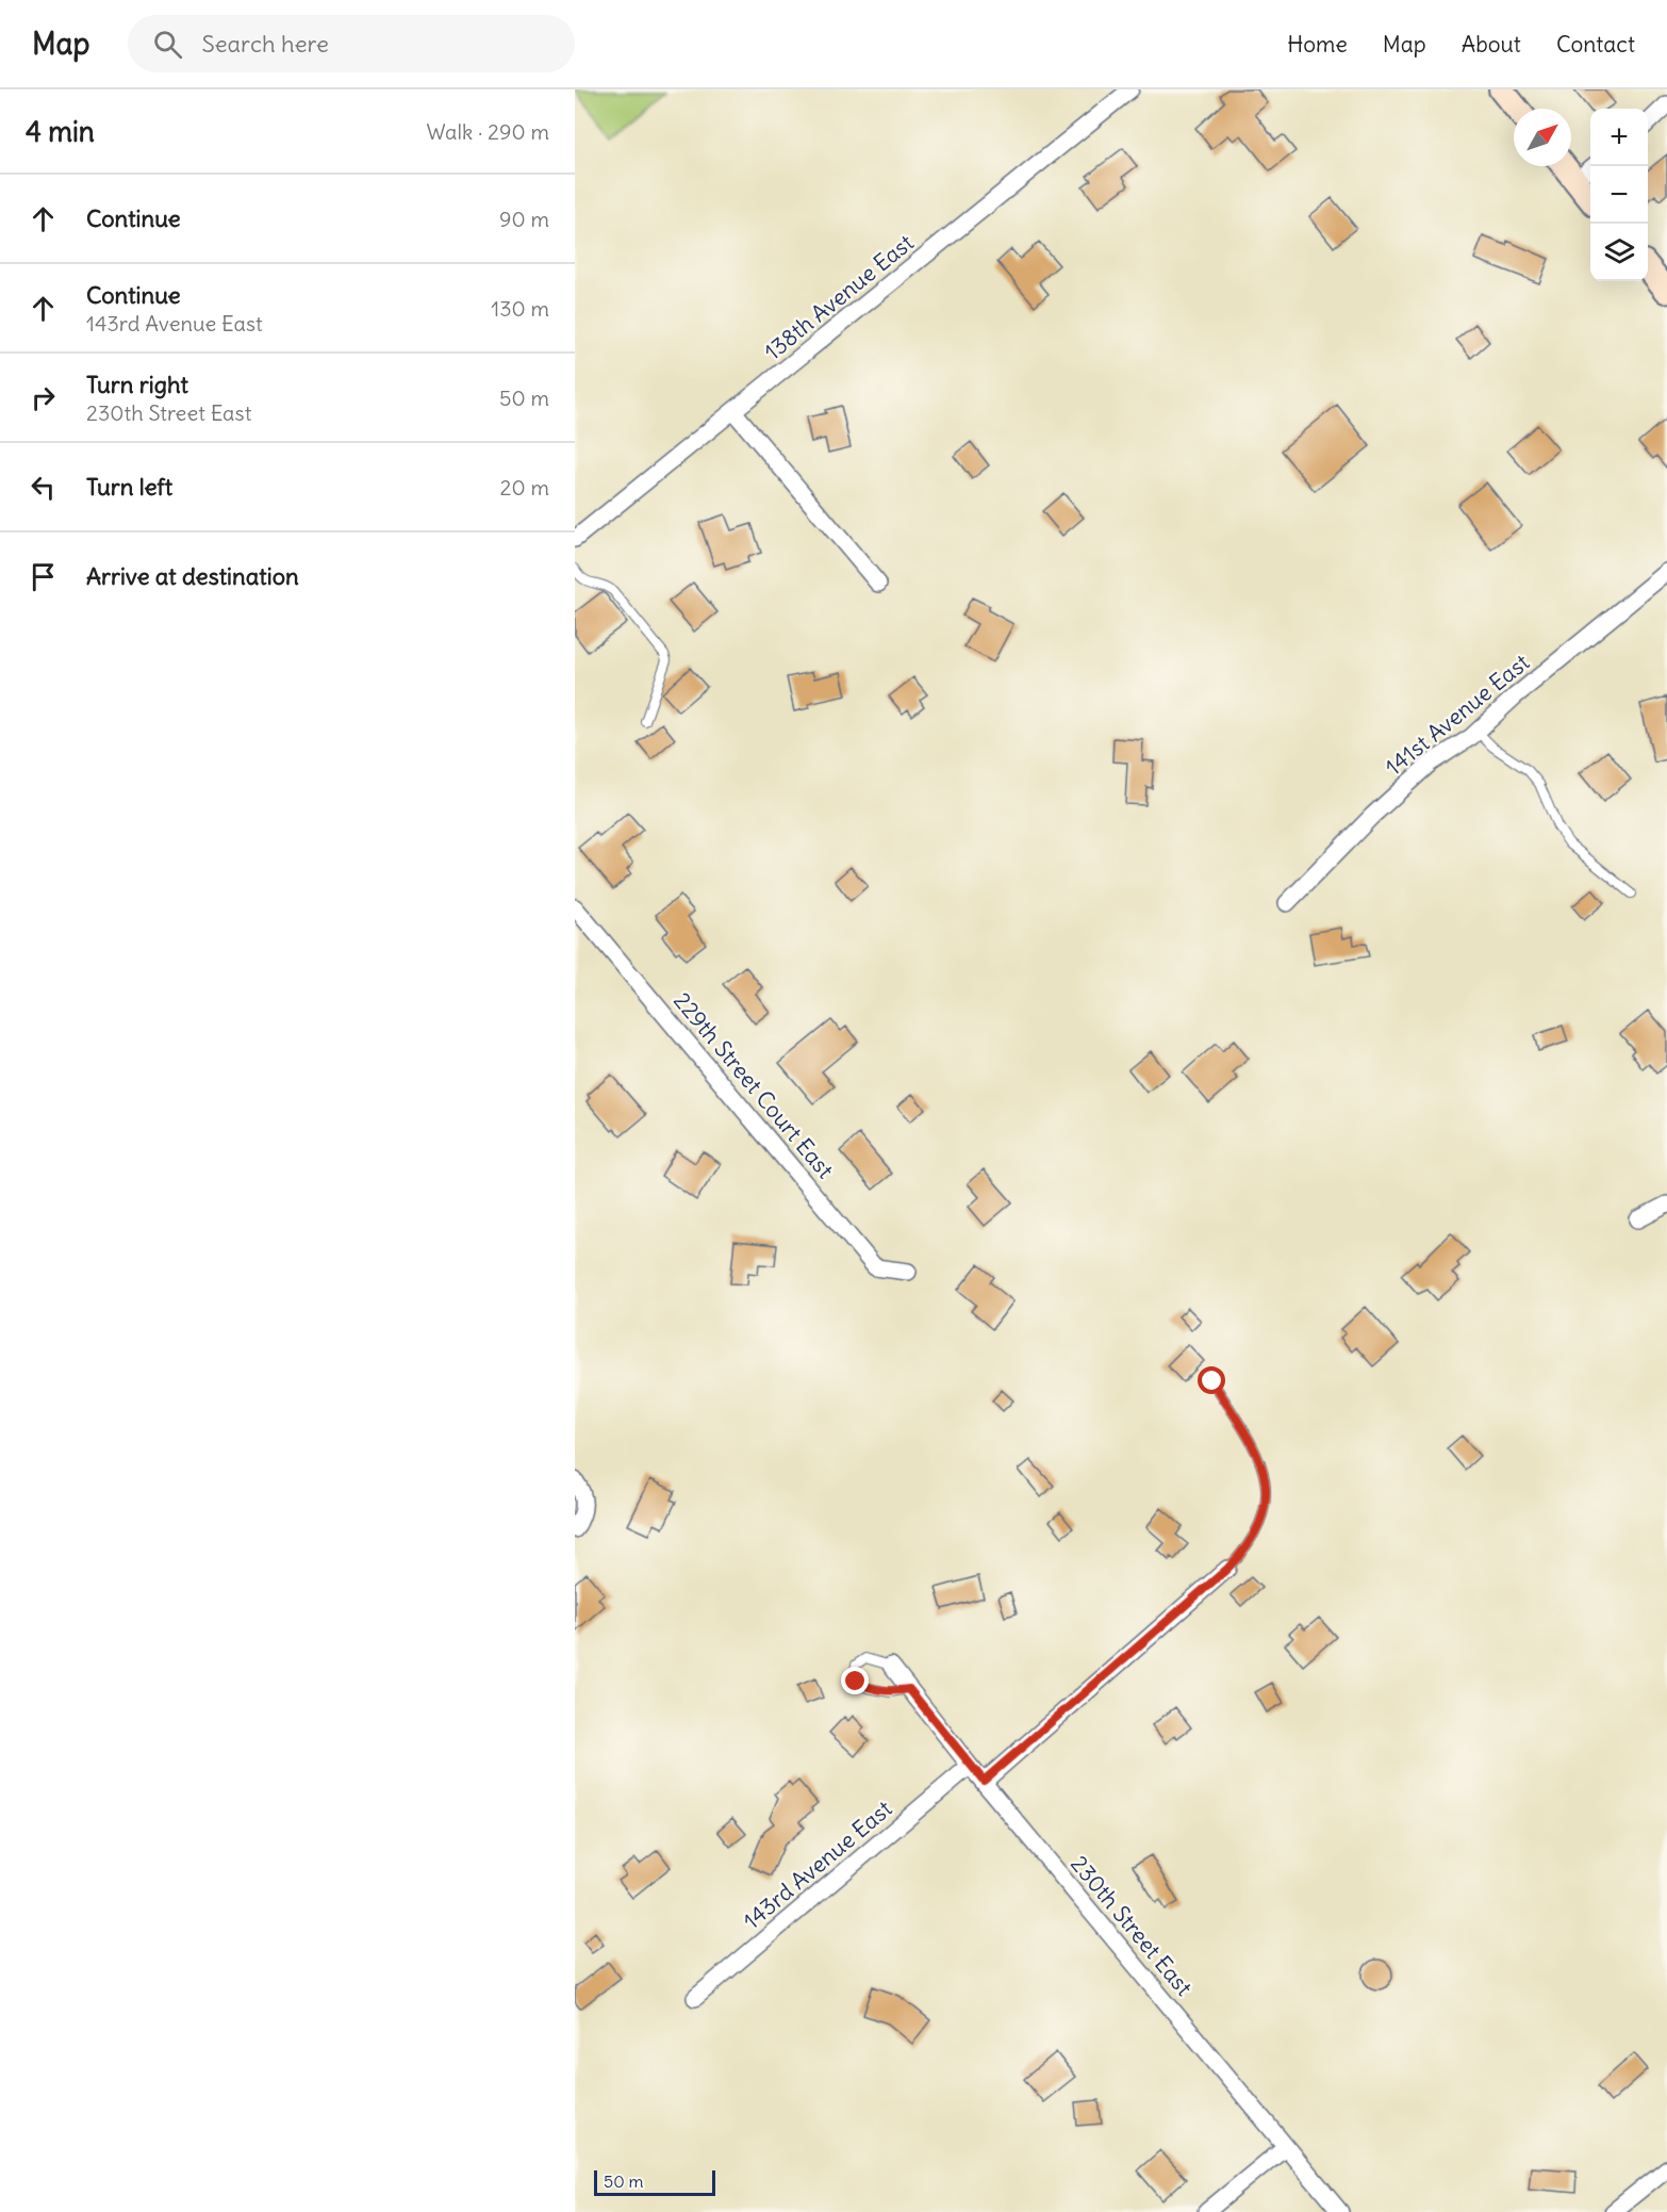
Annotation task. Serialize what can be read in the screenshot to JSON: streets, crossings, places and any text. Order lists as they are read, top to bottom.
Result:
{
  "streets": {
    "street": [
      "138th Avenue East",
      "141st Avenue East",
      "229th Street Court East",
      "143rd Avenue East",
      "230th Street East"
    ]
  },
  "crossings": [
    ["143rd Avenue East", "230th Street East"]
  ],
  "scale_bar": "50 m",
  "north": "top right",
  "page": {
    "header": "Map",
    "search": "Search here",
    "nav": [
      "Home",
      "Map",
      "About",
      "Contact"
    ],
    "heading": ["4 min", "Walk · 290 m"],
    "map_buttons": ["+", "−"],
    "list": [
      ["Continue", "90 m"],
      ["Continue", "143rd Avenue East", "130 m"],
      ["Turn right", "230th Street East", "50 m"],
      ["Turn left", "20 m"],
      "Arrive at destination"
    ],
    "scale": "50 m"
  }
}
